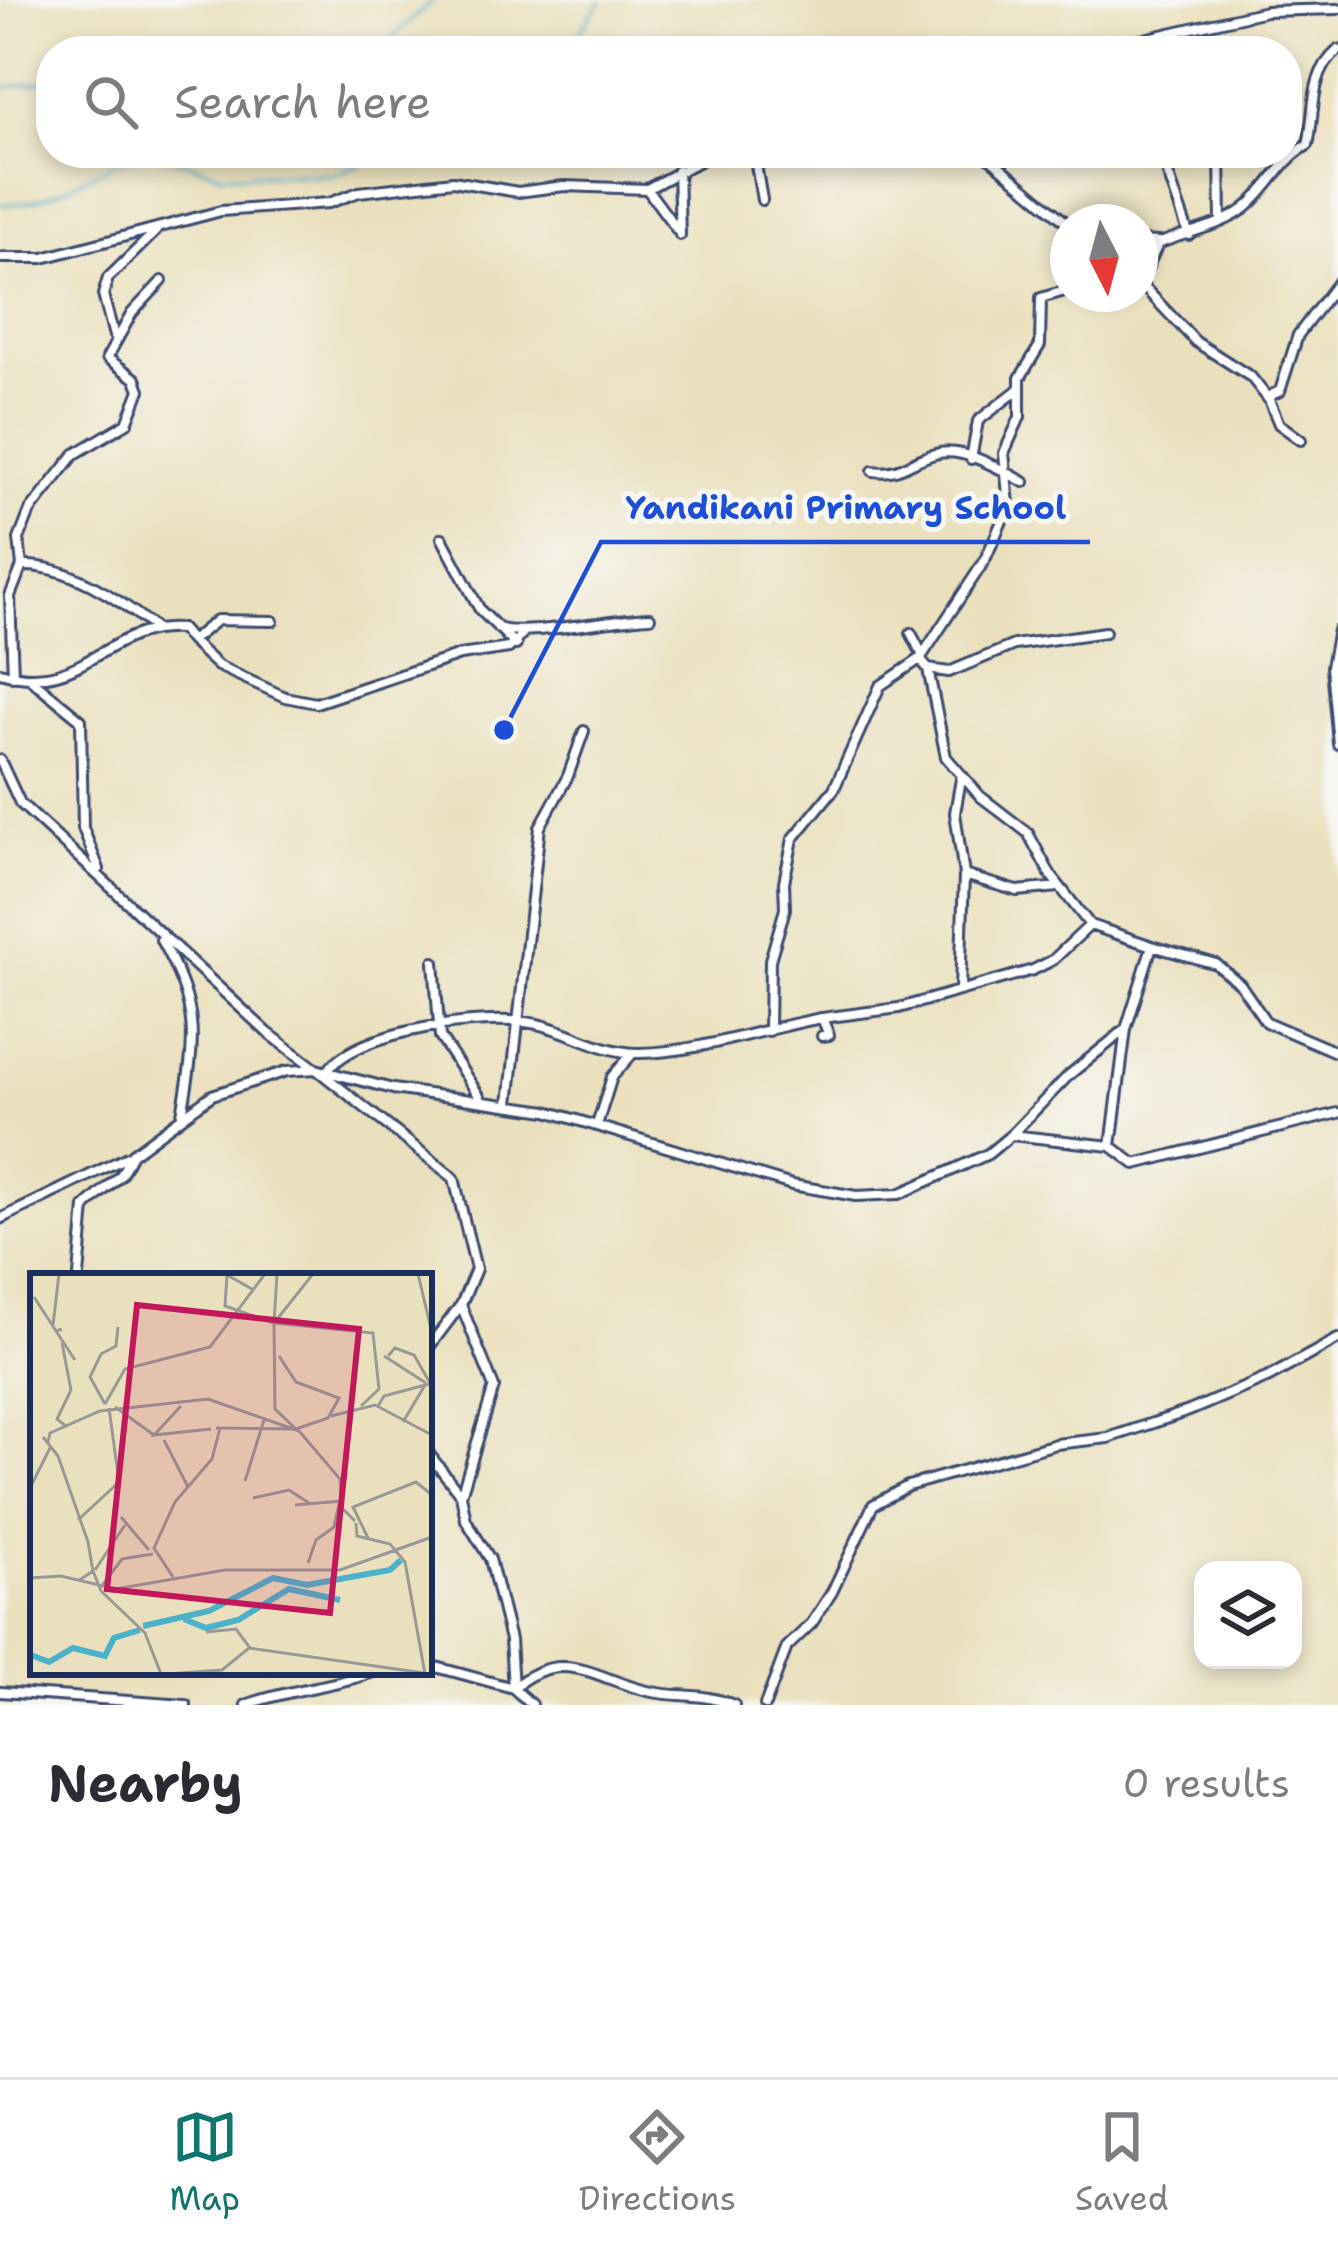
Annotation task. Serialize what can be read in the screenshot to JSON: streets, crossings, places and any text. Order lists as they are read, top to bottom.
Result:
{
  "places": ["Yandikani Primary School"],
  "north": "bottom",
  "page": {
    "search": "Search here",
    "heading": ["Nearby", "0 results"],
    "nav": ["Map", "Directions", "Saved"]
  }
}
